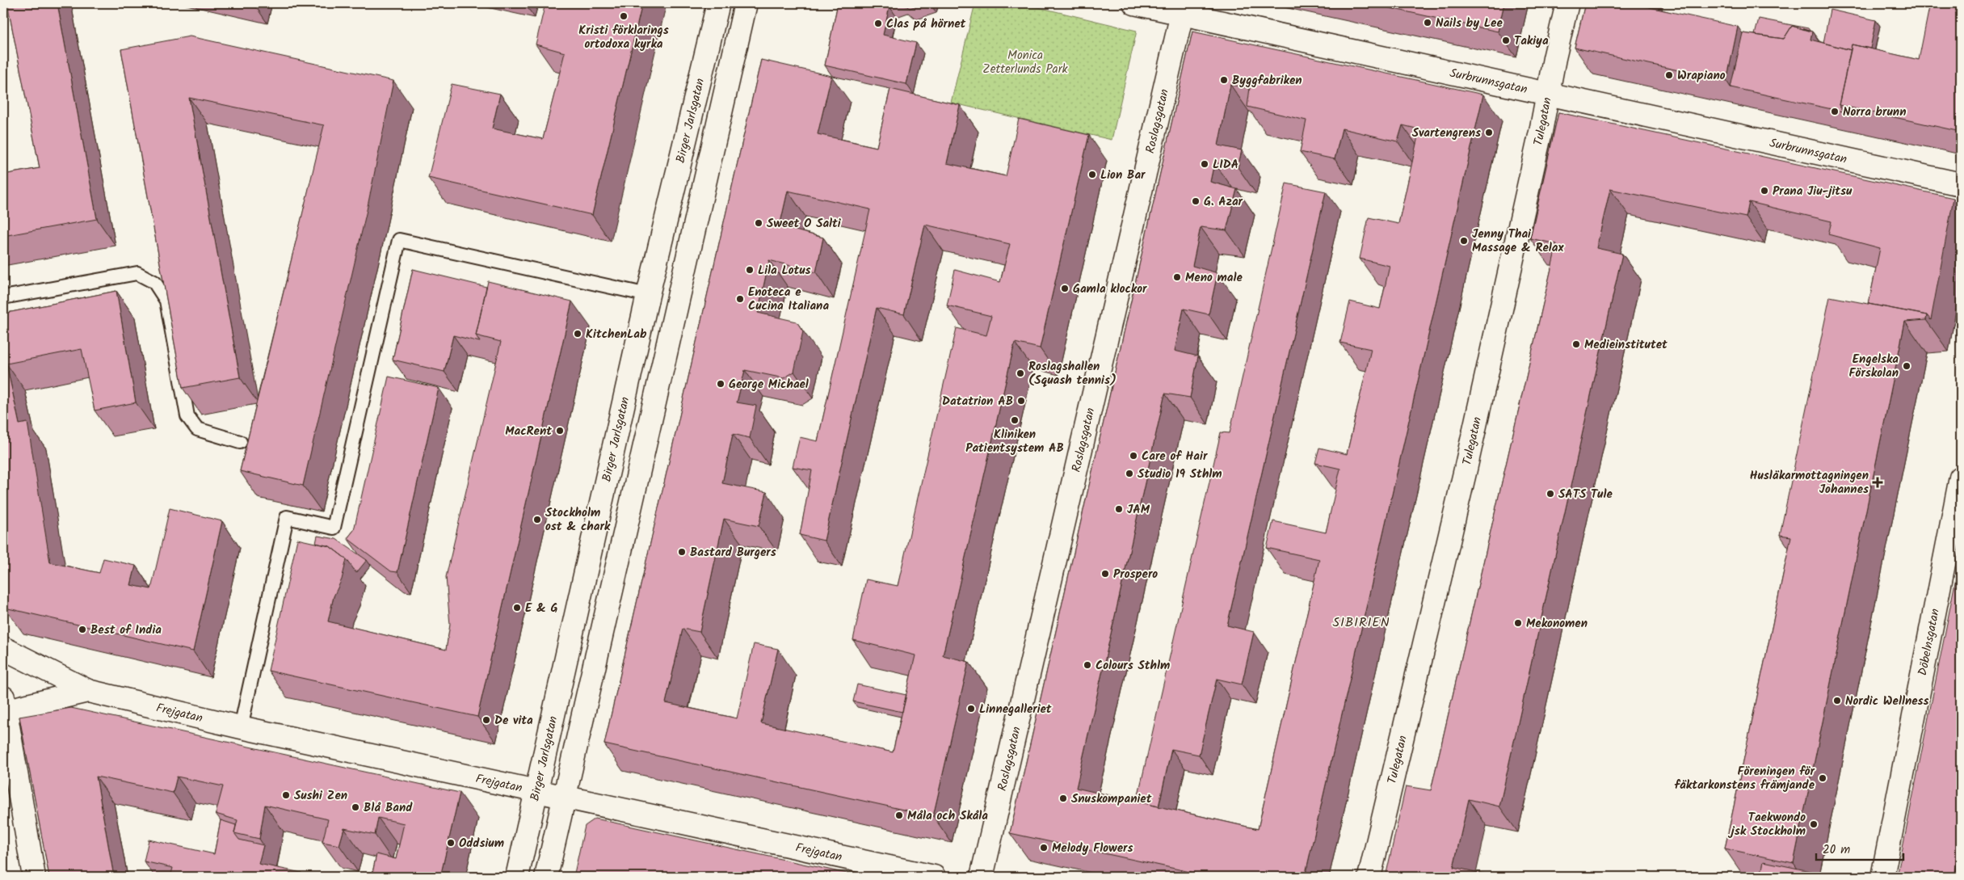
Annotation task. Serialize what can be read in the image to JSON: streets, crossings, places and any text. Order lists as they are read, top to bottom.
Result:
{
  "streets": {
    "street": [
      "Surbrunnsgatan",
      "Birger Jarlsgatan",
      "Roslagsgatan",
      "Tulegatan",
      "Döbelnsgatan",
      "Frejgatan"
    ]
  },
  "crossings": [
    ["Surbrunnsgatan", "Roslagsgatan"],
    ["Surbrunnsgatan", "Tulegatan"],
    ["Birger Jarlsgatan", "Frejgatan"]
  ],
  "districts": ["SIBIRIEN"],
  "parks": ["Monica Zetterlunds Park"],
  "places": {
    "other": [
      "Kristi förklarings ortodoxa kyrka",
      "Nails by Lee",
      "Clas på hörnet",
      "Takiya",
      "Wrapiano",
      "Byggfabriken",
      "Norra brunn",
      "Svartengrens",
      "LIDA",
      "Lion Bar",
      "Prana Jiu-jitsu",
      "G. Azar",
      "Sweet O Salti",
      "Jenny Thai Massage & Relax",
      "Lila Lotus",
      "Meno male",
      "Gamla klockor",
      "Enoteca e Cucina Italiana",
      "KitchenLab",
      "Medieinstitutet",
      "Engelska Förskolan",
      "Roslagshallen (Squash tennis)",
      "George Michael",
      "Datatrion AB",
      "Kliniken Patientsystem AB",
      "MacRent",
      "Care of Hair",
      "Studio 19 Sthlm",
      "SATS Tule",
      "JAM",
      "Stockholm ost & chark",
      "Bastard Burgers",
      "Prospero",
      "E & G",
      "Mekonomen",
      "Best of India",
      "Colours Sthlm",
      "Nordic Wellness",
      "Linnegalleriet",
      "De vita",
      "Föreningen för fäktarkonstens främjande",
      "Sushi Zen",
      "Snuskompaniet",
      "Blå Band",
      "Måla och Skåla",
      "Taekwondo jsk Stockholm",
      "Oddsium",
      "Melody Flowers"
    ],
    "health": ["Husläkarmottagningen Johannes"]
  },
  "scale_bar": "20 m"
}
